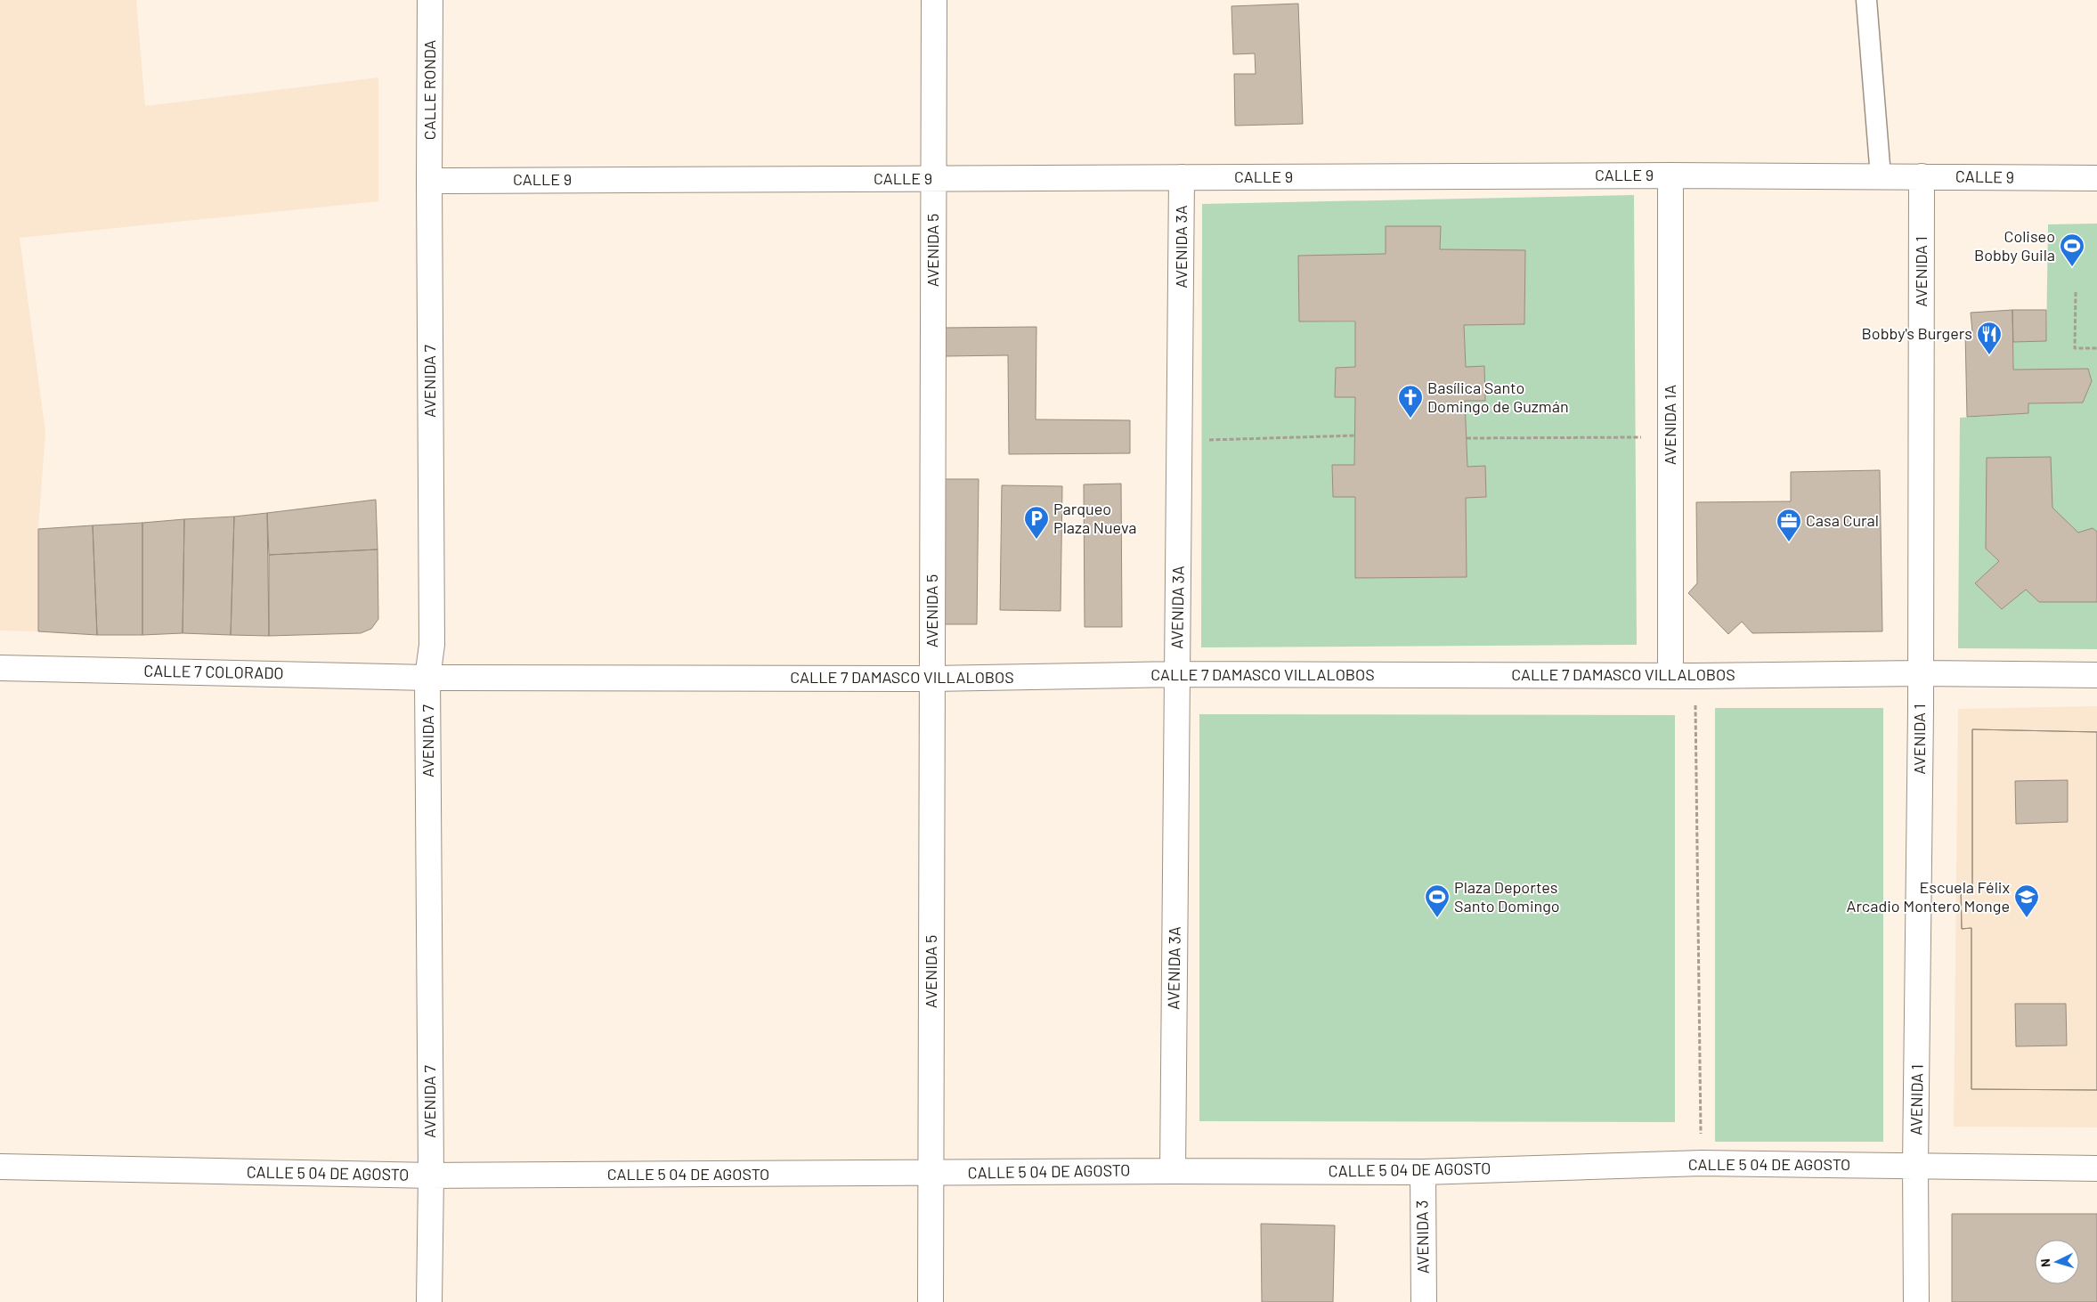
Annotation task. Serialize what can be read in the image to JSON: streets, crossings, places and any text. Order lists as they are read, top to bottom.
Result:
{
  "streets": {
    "street": [
      "CALLE RONDA",
      "CALLE 9",
      "AVENIDA 3A",
      "AVENIDA 5",
      "AVENIDA 1",
      "AVENIDA 7",
      "AVENIDA 1A",
      "CALLE 7 COLORADO",
      "CALLE 7 DAMASCO VILLALOBOS",
      "CALLE 5 04 DE AGOSTO",
      "AVENIDA 3"
    ]
  },
  "crossings": [
    ["CALLE RONDA", "CALLE 9"],
    ["CALLE RONDA", "AVENIDA 7"],
    ["CALLE 9", "AVENIDA 3A"],
    ["CALLE 9", "AVENIDA 5"],
    ["CALLE 9", "AVENIDA 1"],
    ["CALLE 9", "AVENIDA 7"],
    ["CALLE 9", "AVENIDA 1A"],
    ["AVENIDA 3A", "CALLE 7 DAMASCO VILLALOBOS"],
    ["AVENIDA 3A", "CALLE 5 04 DE AGOSTO"],
    ["AVENIDA 5", "CALLE 7 DAMASCO VILLALOBOS"],
    ["AVENIDA 5", "CALLE 5 04 DE AGOSTO"],
    ["AVENIDA 1", "CALLE 7 DAMASCO VILLALOBOS"],
    ["AVENIDA 1", "CALLE 5 04 DE AGOSTO"],
    ["AVENIDA 7", "CALLE 7 COLORADO"],
    ["AVENIDA 7", "CALLE 7 DAMASCO VILLALOBOS"],
    ["AVENIDA 7", "CALLE 5 04 DE AGOSTO"],
    ["AVENIDA 1A", "CALLE 7 DAMASCO VILLALOBOS"],
    ["CALLE 7 COLORADO", "CALLE 7 DAMASCO VILLALOBOS"],
    ["CALLE 5 04 DE AGOSTO", "AVENIDA 3"]
  ],
  "places": {
    "sports": ["Coliseo Bobby Guila", "Plaza Deportes Santo Domingo"],
    "restaurant": ["Bobby's Burgers"],
    "church": ["Basílica Santo Domingo de Guzmán"],
    "parking": ["Parqueo Plaza Nueva"],
    "office": ["Casa Cural"],
    "school or university": ["Escuela Félix Arcadio Montero Monge"]
  },
  "north": "left"
}
